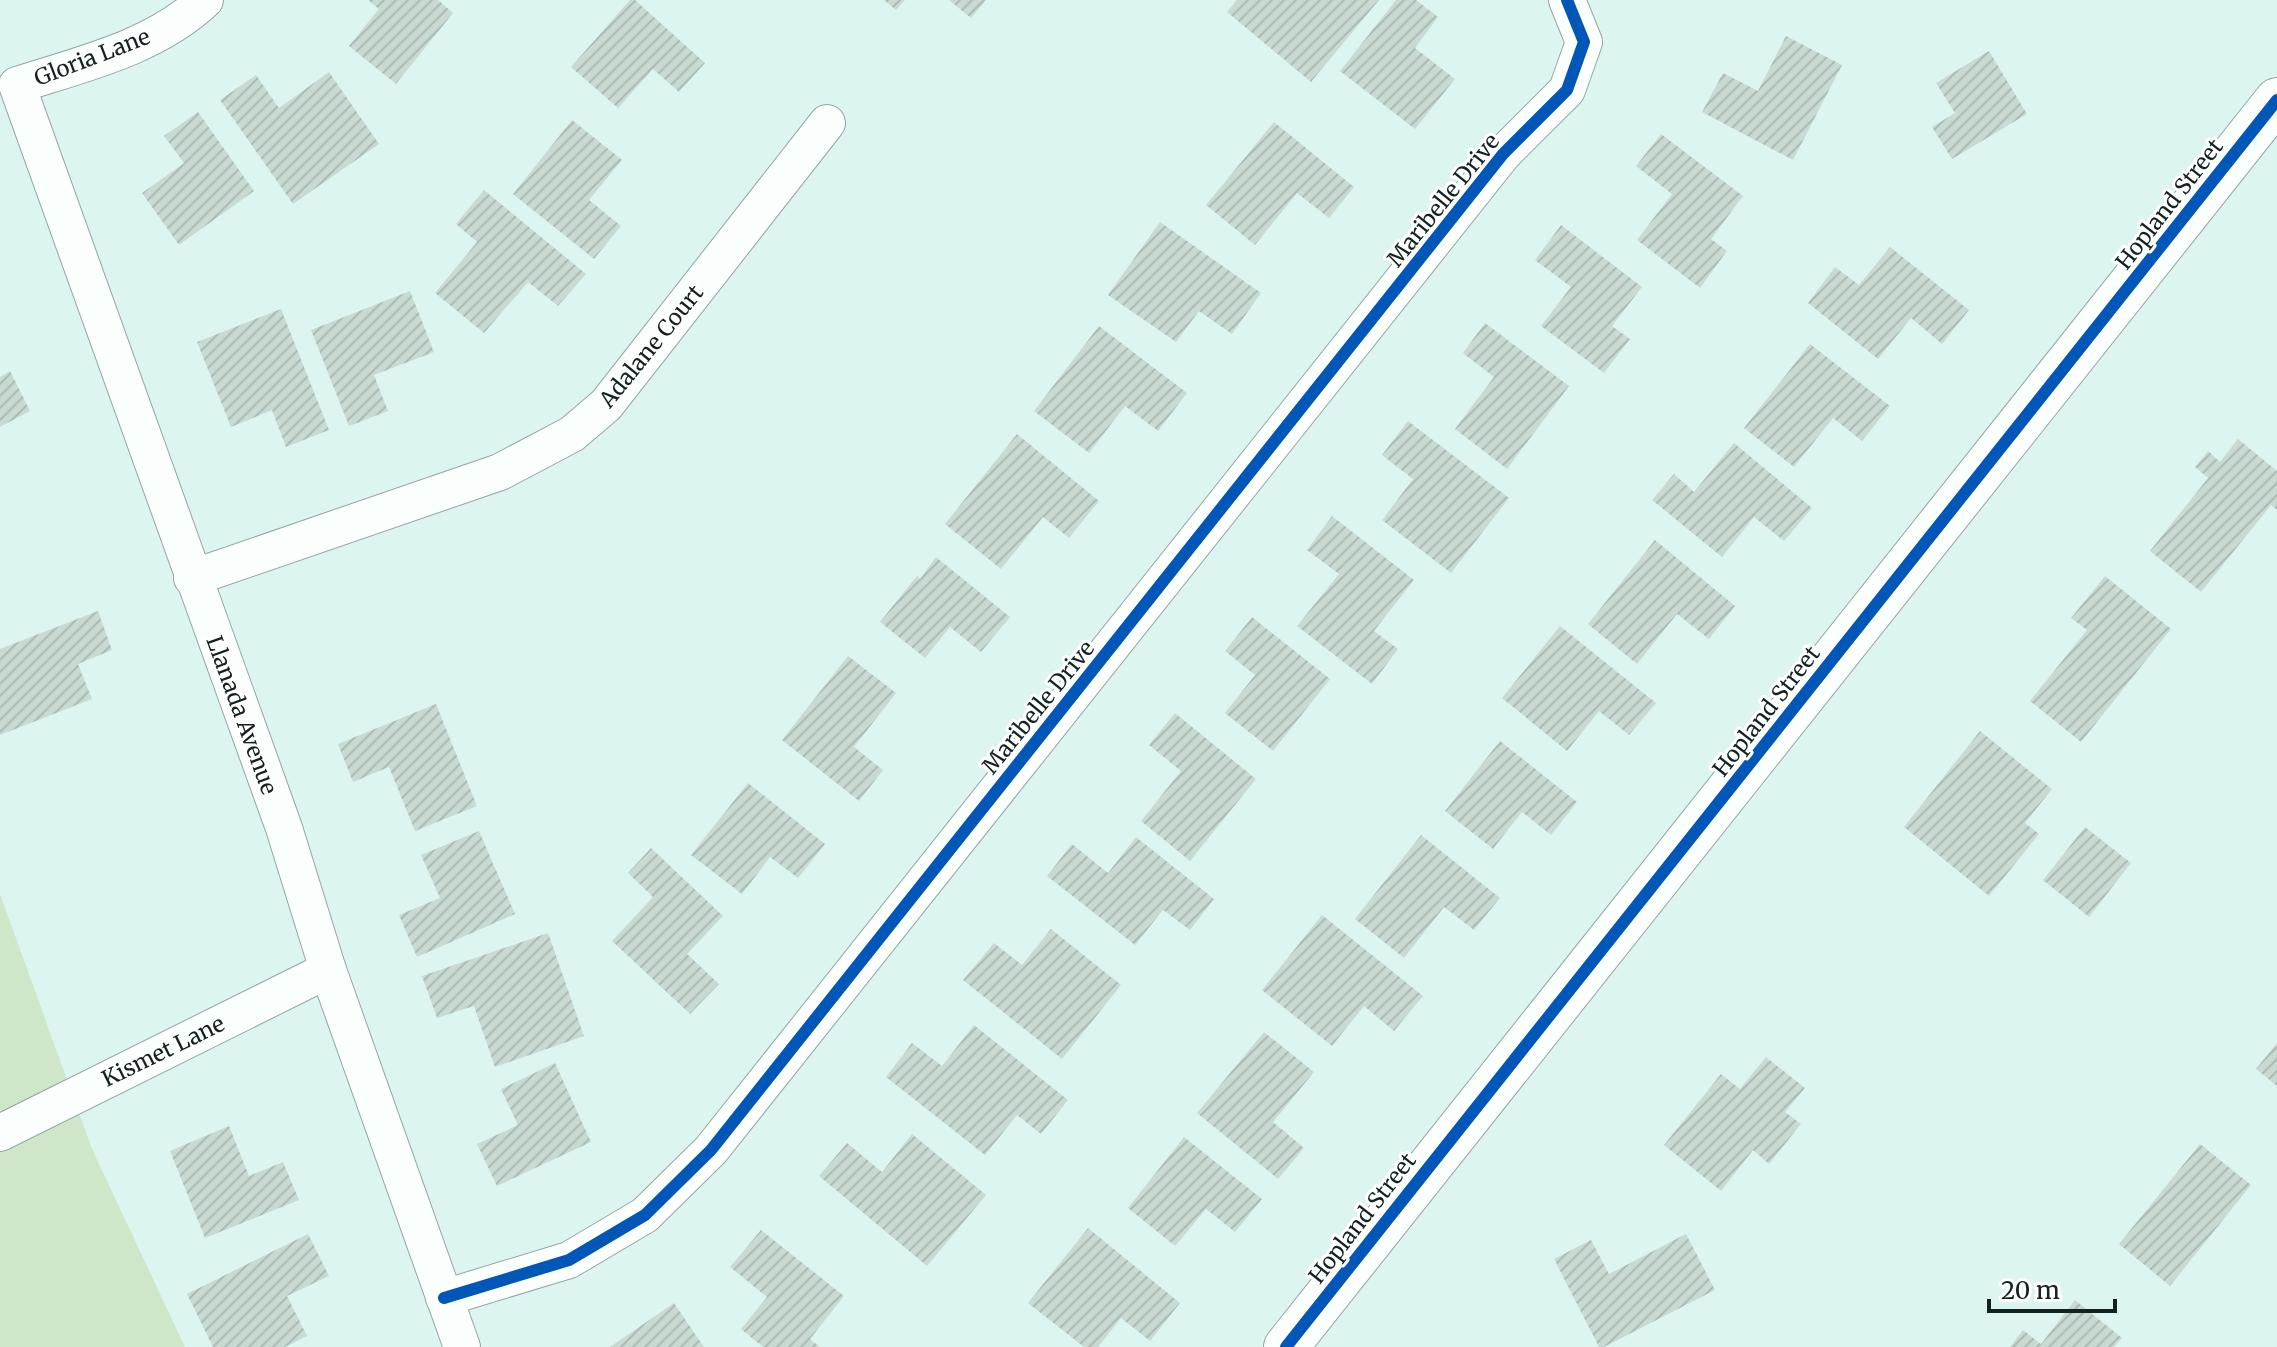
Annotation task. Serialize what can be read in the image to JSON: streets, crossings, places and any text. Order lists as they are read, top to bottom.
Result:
{
  "streets": {
    "street": [
      "Gloria Lane",
      "Maribelle Drive",
      "Hopland Street",
      "Adalane Court",
      "Llanada Avenue",
      "Kismet Lane"
    ]
  },
  "crossings": [
    ["Gloria Lane", "Llanada Avenue"],
    ["Maribelle Drive", "Llanada Avenue"],
    ["Adalane Court", "Llanada Avenue"],
    ["Llanada Avenue", "Kismet Lane"]
  ],
  "scale_bar": "20 m"
}
